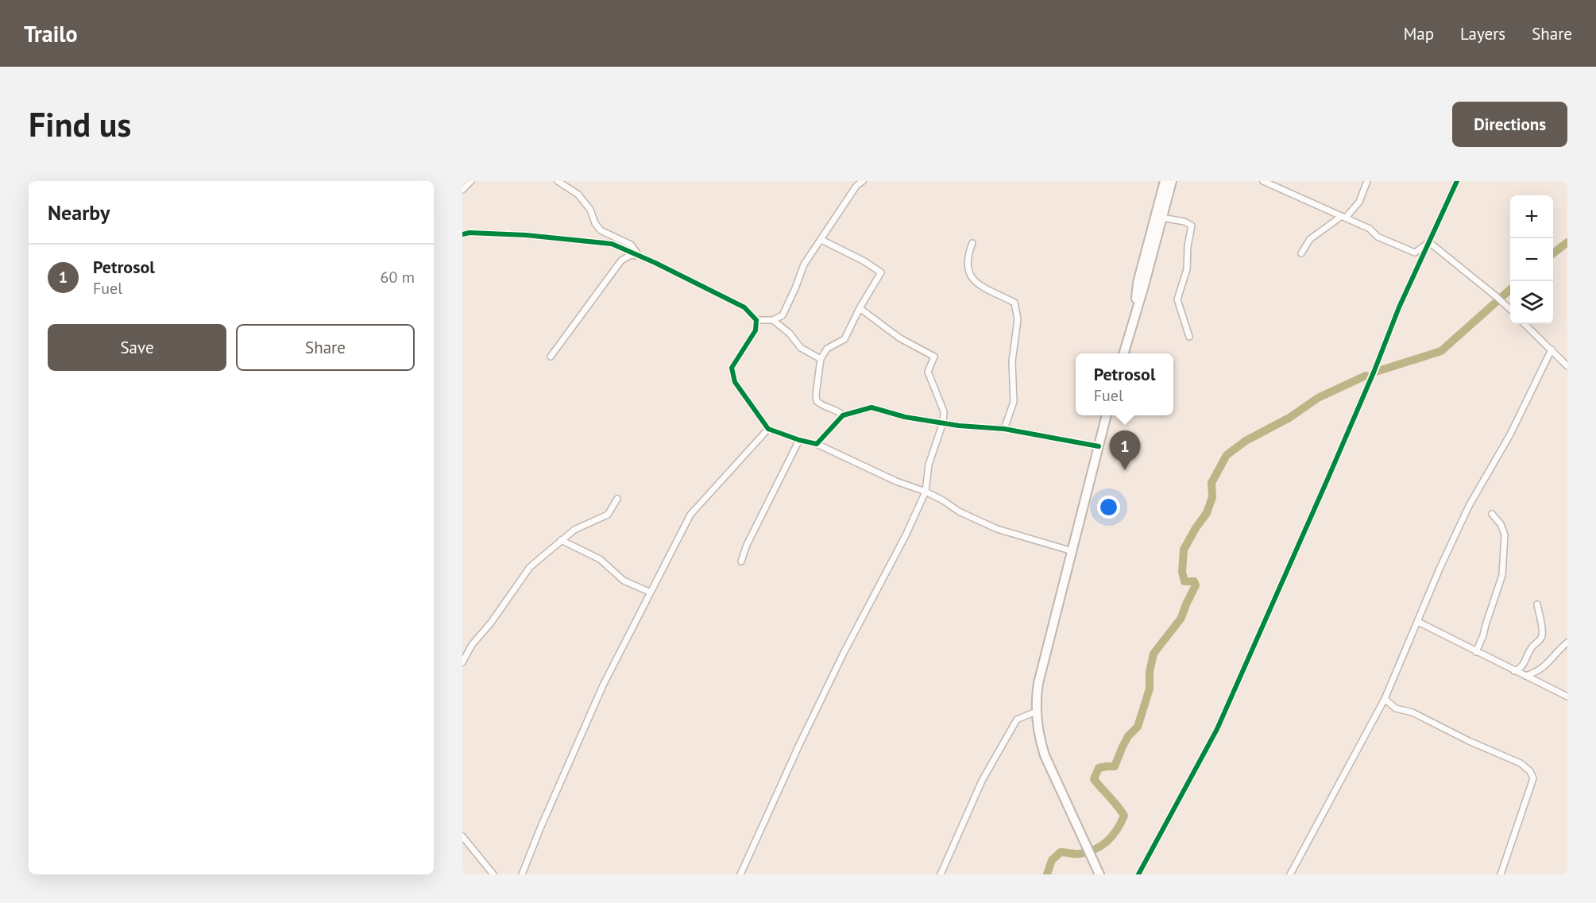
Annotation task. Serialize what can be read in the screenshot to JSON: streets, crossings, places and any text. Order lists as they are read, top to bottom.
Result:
{
  "page": {
    "header": "Trailo",
    "nav": ["Map", "Layers", "Share"],
    "buttons": [
      "Directions",
      ["Save", "Share"]
    ],
    "title": "Find us",
    "heading": "Nearby",
    "map_buttons": ["+", "−"],
    "list": [
      {
        "mark": "1",
        "name": "Petrosol",
        "note": "Fuel",
        "value": "60 m"
      }
    ],
    "popup": ["Petrosol", "Fuel"],
    "pins": "1"
  }
}
